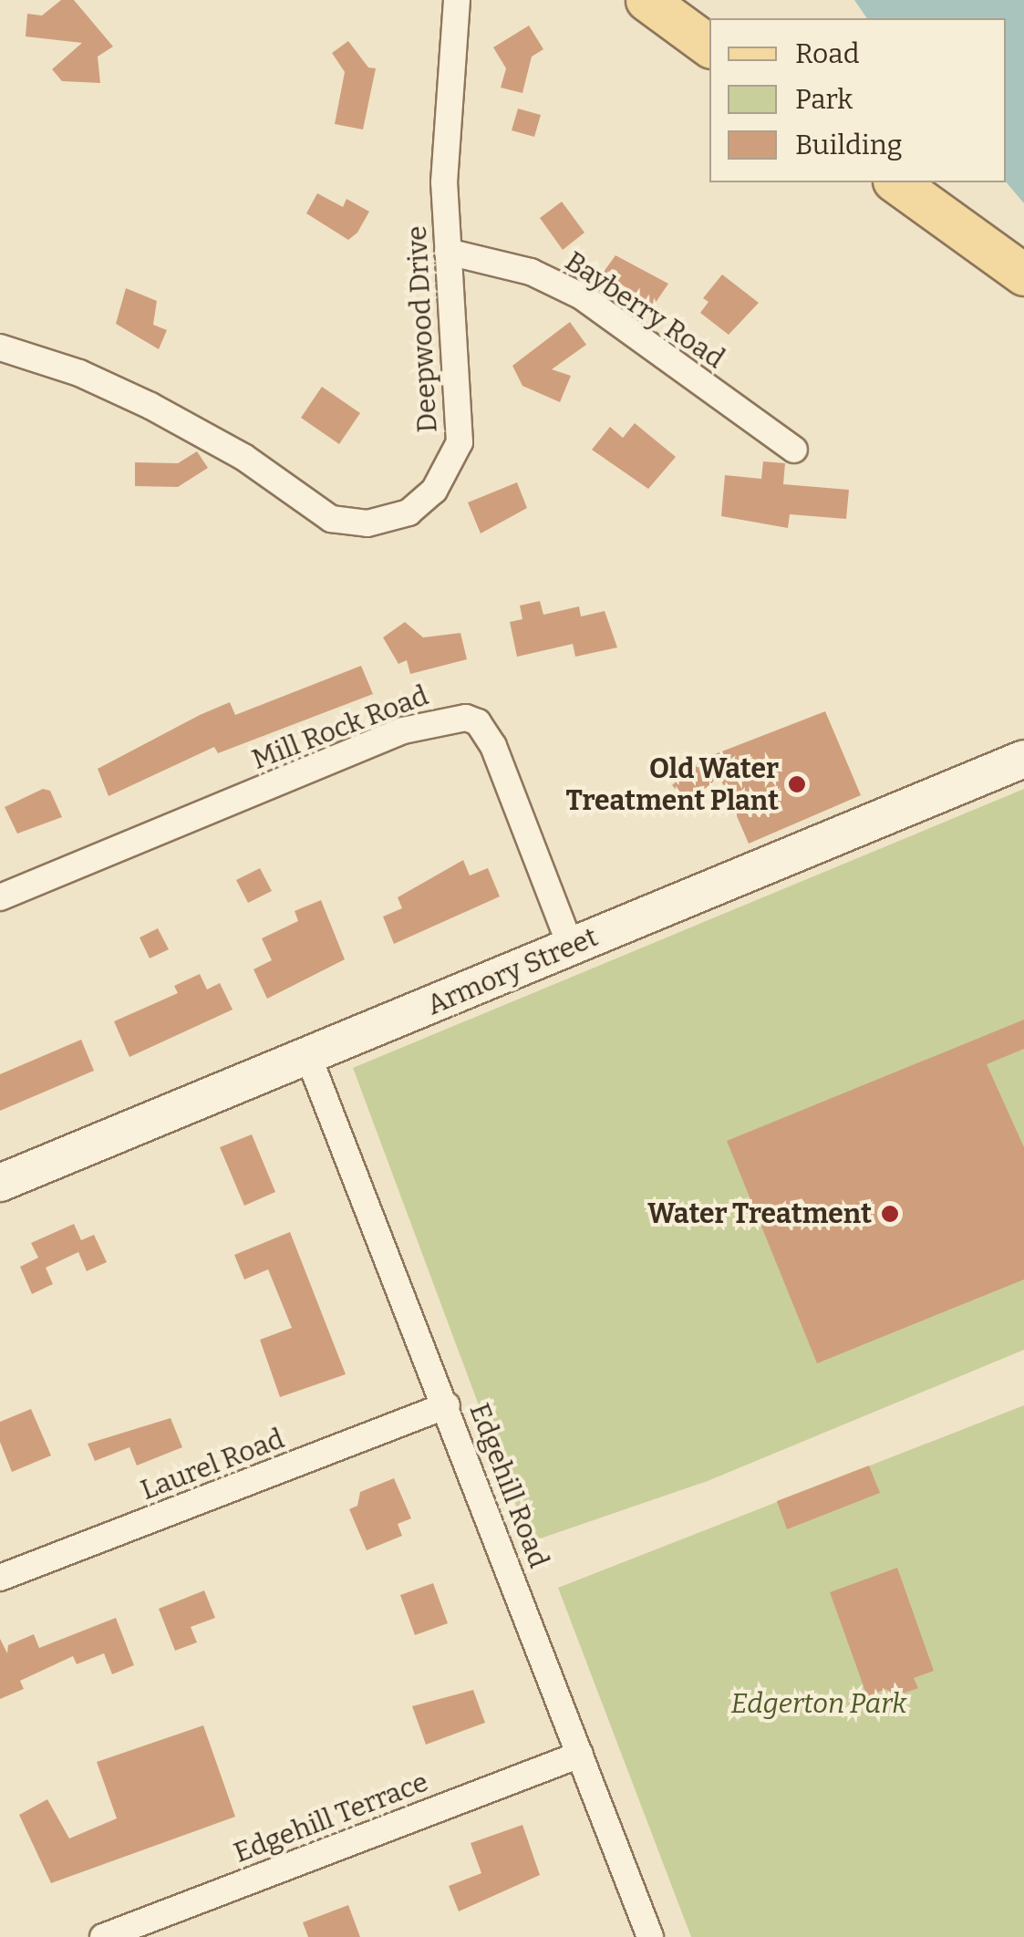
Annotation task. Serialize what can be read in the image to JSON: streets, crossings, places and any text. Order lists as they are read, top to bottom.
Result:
{
  "streets": {
    "main road": ["Armory Street"],
    "street": [
      "Bayberry Road",
      "Deepwood Drive",
      "Mill Rock Road",
      "Laurel Road",
      "Edgehill Road",
      "Edgehill Terrace"
    ]
  },
  "crossings": [
    ["Bayberry Road", "Deepwood Drive"],
    ["Mill Rock Road", "Armory Street"],
    ["Armory Street", "Edgehill Road"],
    ["Laurel Road", "Edgehill Road"],
    ["Edgehill Road", "Edgehill Terrace"]
  ],
  "parks": ["Edgerton Park"],
  "places": ["Old Water Treatment Plant", "Water Treatment"],
  "legend": ["Road", "Park", "Building"]
}
